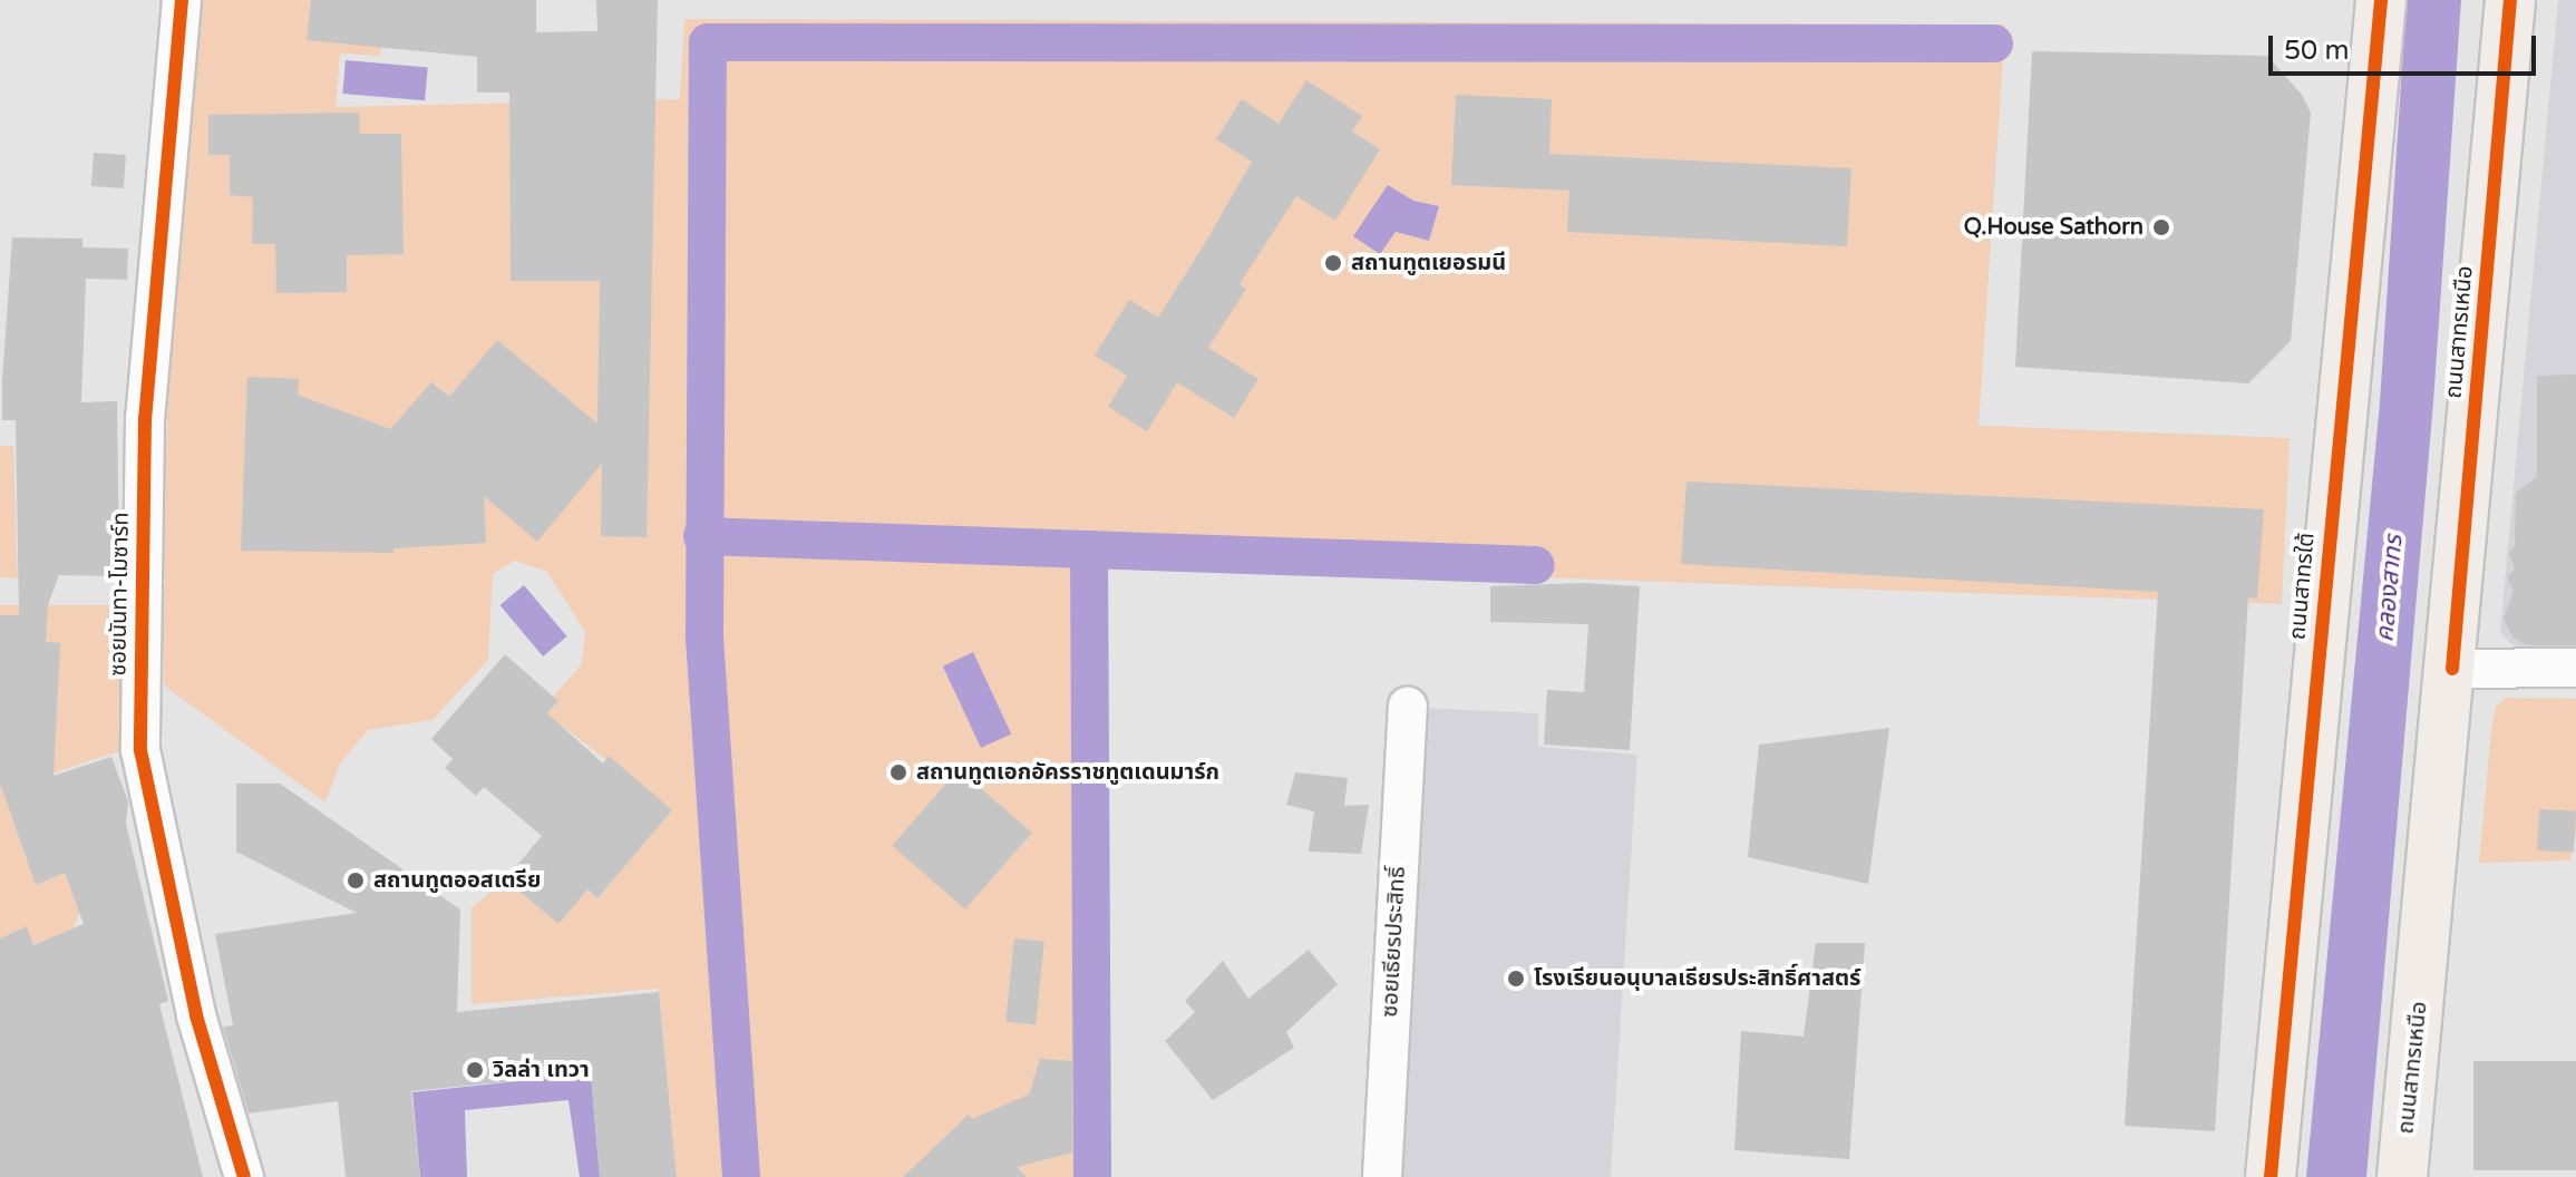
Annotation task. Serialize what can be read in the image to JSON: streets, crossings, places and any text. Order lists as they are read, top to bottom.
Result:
{
  "streets": {
    "main road": ["ถนนสาทรเหนือ", "ถนนสาทรใต้"],
    "street": ["ซอยนันทา-โมซาร์ท", "ซอยเธียรประสิทธิ์"]
  },
  "water": ["คลองสาทร"],
  "places": [
    "Q.House Sathorn",
    "สถานทูตเยอรมนี",
    "สถานทูตเอกอัครราชทูตเดนมาร์ก",
    "สถานทูตออสเตรีย",
    "โรงเรียนอนุบาลเธียรประสิทธิ์ศาสตร์",
    "วิลล่า เทวา"
  ],
  "scale_bar": "50 m"
}
